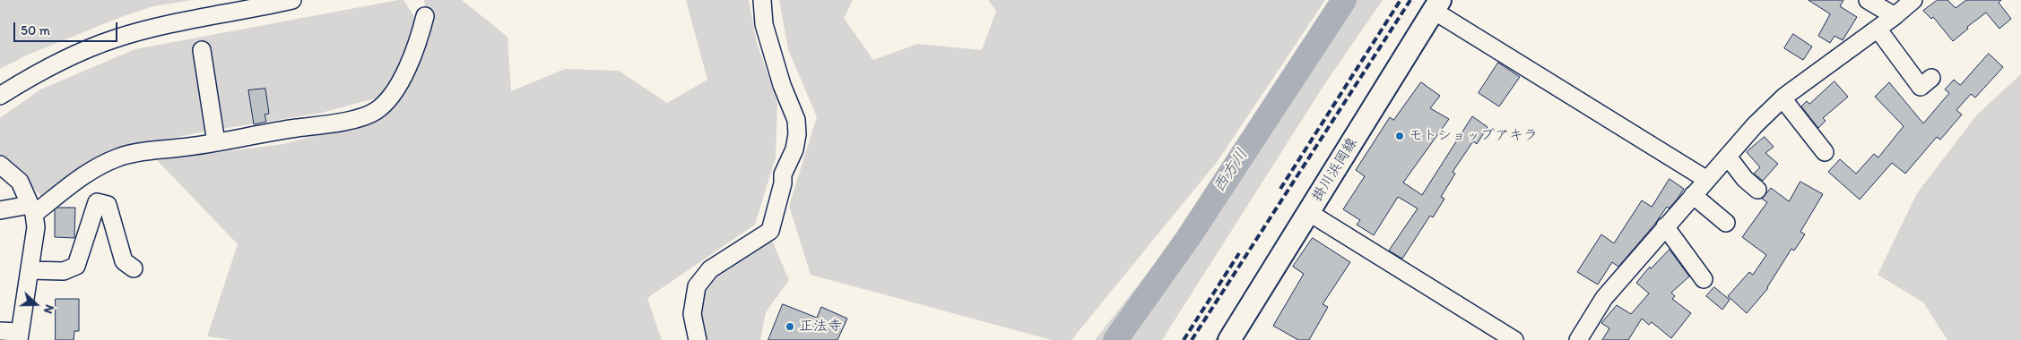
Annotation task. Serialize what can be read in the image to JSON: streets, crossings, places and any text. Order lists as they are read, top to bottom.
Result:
{
  "streets": {
    "main road": ["掛川浜岡線"]
  },
  "water": ["西方川"],
  "places": ["モトショップアキラ", "正法寺"],
  "scale_bar": "50 m",
  "north": "right"
}
